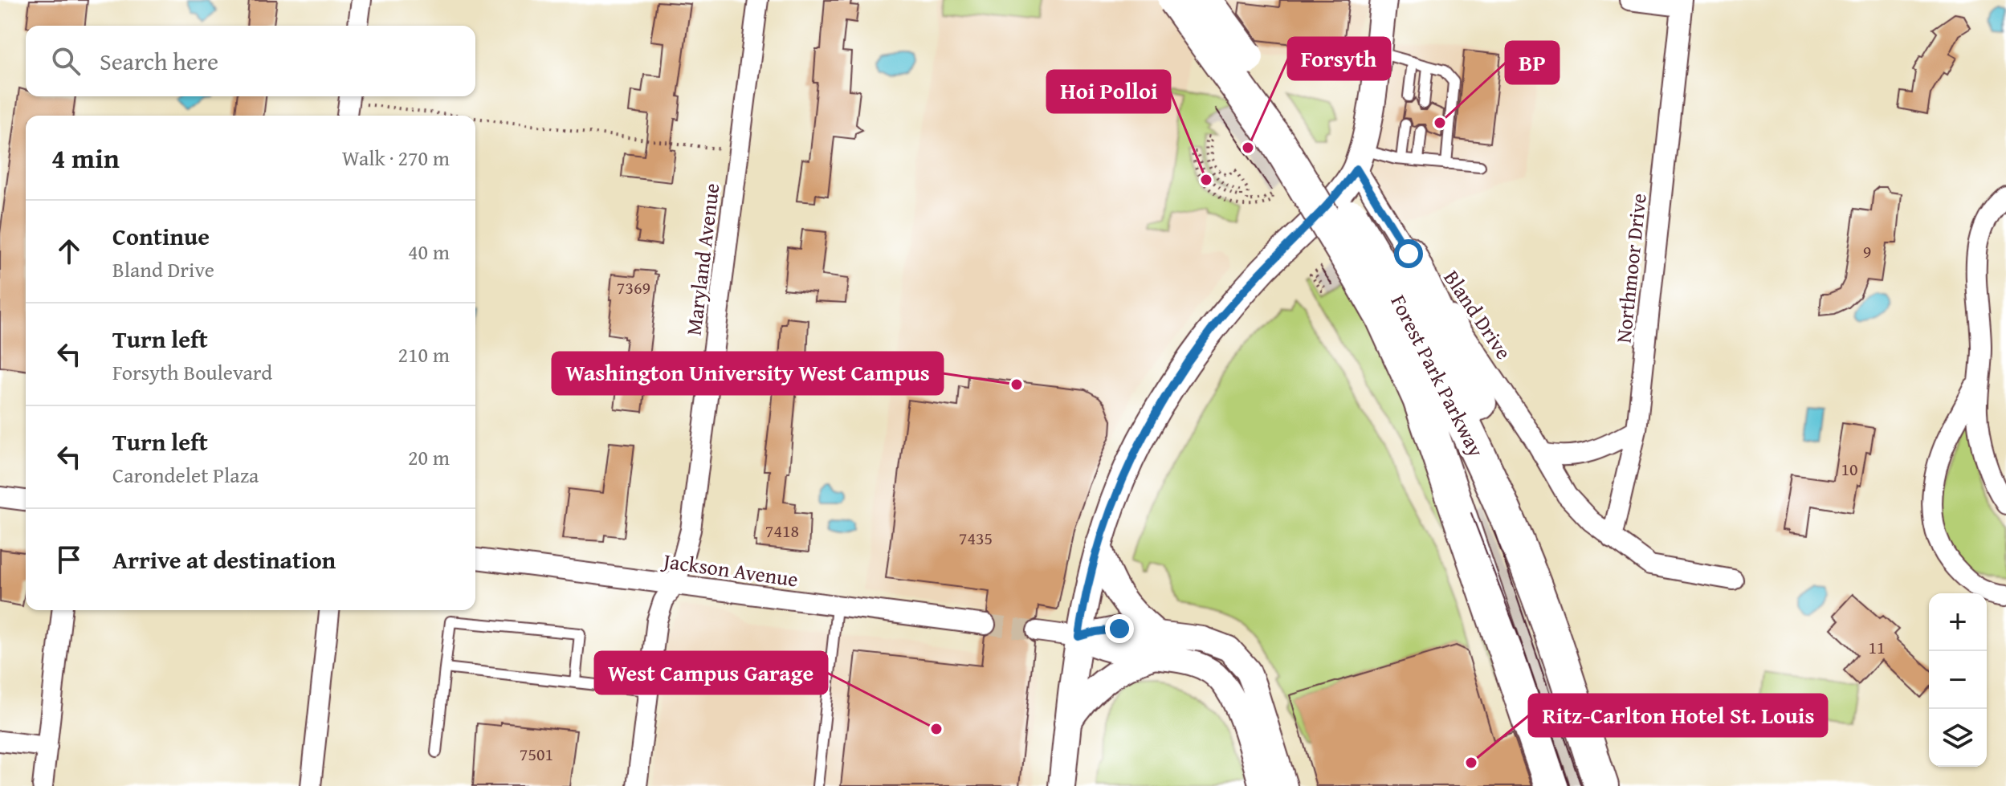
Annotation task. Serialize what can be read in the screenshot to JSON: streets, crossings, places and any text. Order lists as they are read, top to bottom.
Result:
{
  "streets": {
    "highway": ["Forest Park Parkway"],
    "street": [
      "Maryland Avenue",
      "Northmoor Drive",
      "Bland Drive",
      "Jackson Avenue"
    ]
  },
  "crossings": [
    ["Maryland Avenue", "Jackson Avenue"],
    ["Northmoor Drive", "Bland Drive"],
    ["Bland Drive", "Forest Park Parkway"]
  ],
  "places": [
    "BP",
    "Forsyth",
    "Hoi Polloi",
    "Washington University West Campus",
    "West Campus Garage",
    "Ritz-Carlton Hotel St. Louis"
  ],
  "house_numbers": [
    "9",
    "7369",
    "10",
    "7418",
    "7435",
    "11",
    "7501"
  ],
  "page": {
    "search": "Search here",
    "heading": ["4 min", "Walk · 270 m"],
    "list": [
      ["Continue", "Bland Drive", "40 m"],
      ["Turn left", "Forsyth Boulevard", "210 m"],
      ["Turn left", "Carondelet Plaza", "20 m"],
      "Arrive at destination"
    ],
    "map_buttons": ["+", "−"]
  }
}
